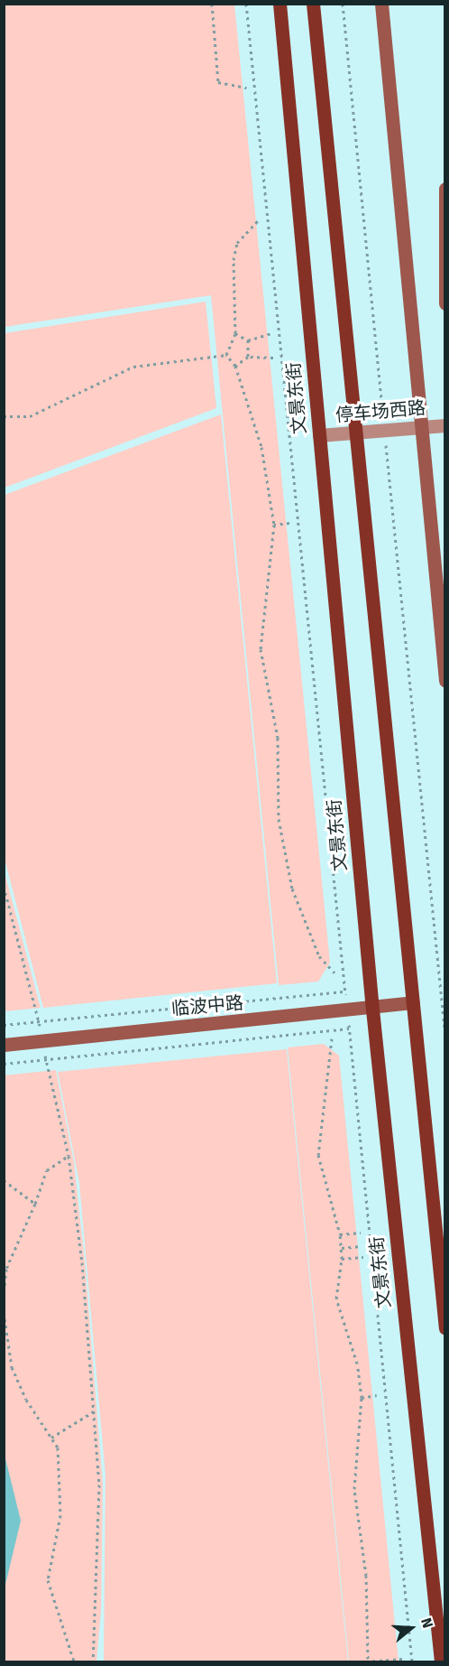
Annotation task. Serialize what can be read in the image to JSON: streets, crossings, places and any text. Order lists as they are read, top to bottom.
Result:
{
  "streets": {
    "main road": ["文景东街"],
    "street": ["停车场西路", "临波中路"]
  },
  "crossings": [
    ["文景东街", "停车场西路"],
    ["文景东街", "临波中路"]
  ],
  "north": "right"
}
